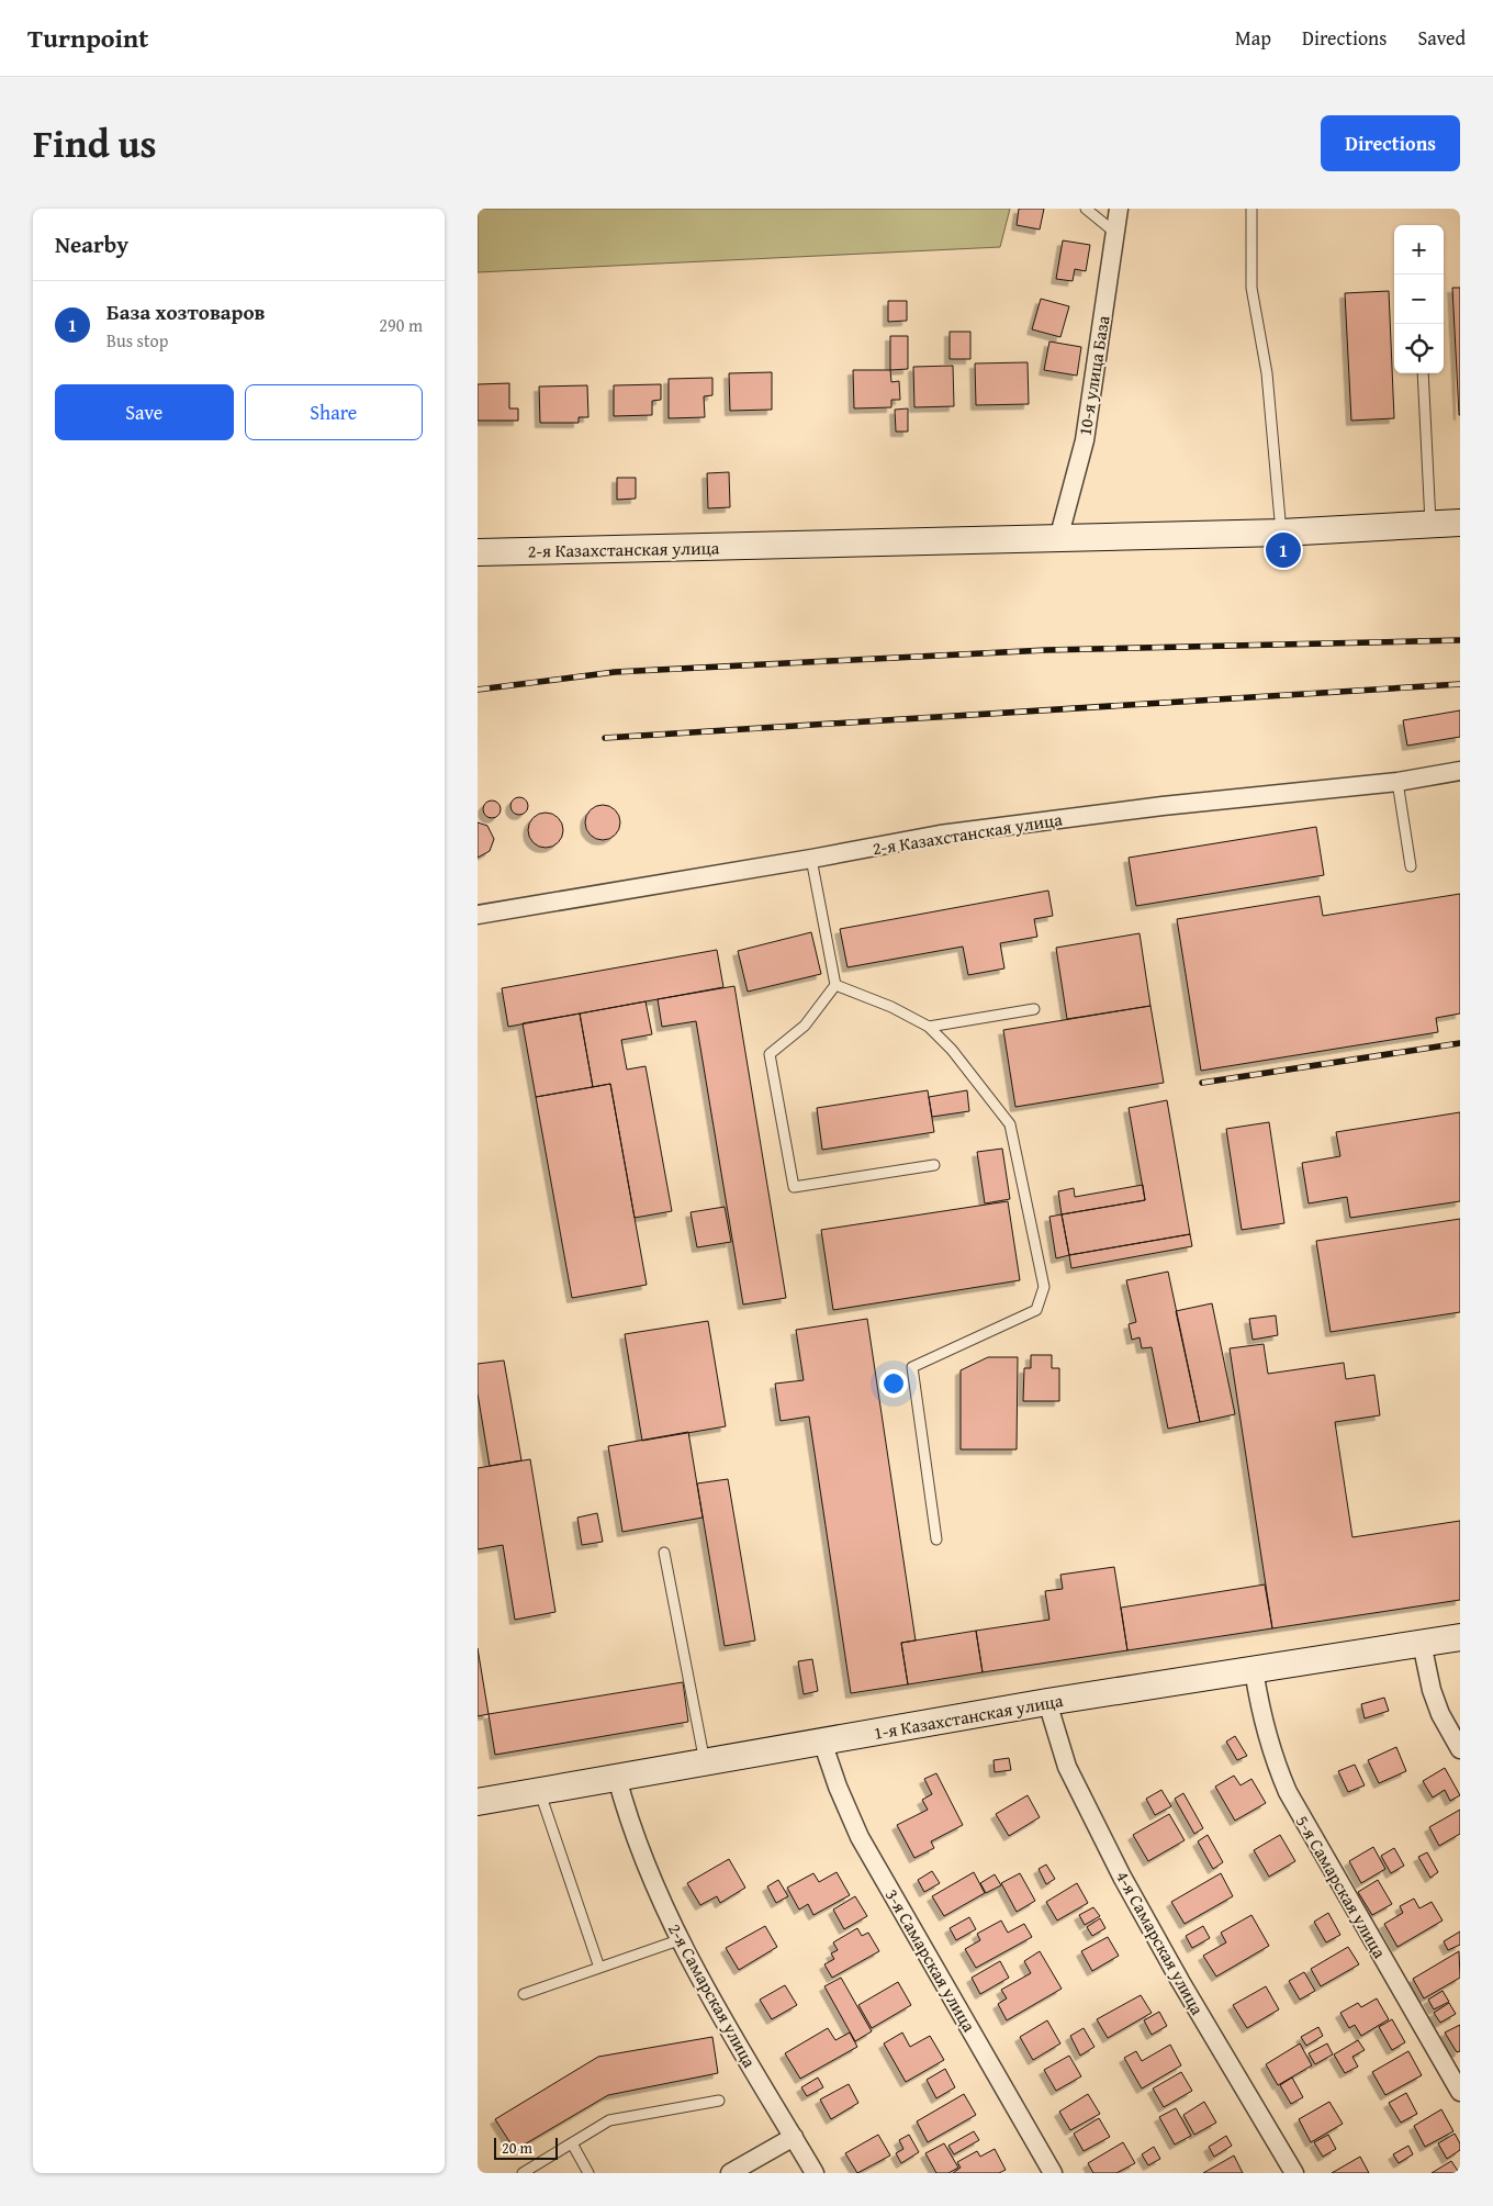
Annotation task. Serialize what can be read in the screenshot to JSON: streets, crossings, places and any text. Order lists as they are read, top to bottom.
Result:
{
  "streets": {
    "street": [
      "10-я улица База",
      "2-я Казахстанская улица",
      "1-я Казахстанская улица",
      "5-я Самарская улица",
      "4-я Самарская улица",
      "3-я Самарская улица",
      "2-я Самарская улица"
    ]
  },
  "crossings": [
    ["10-я улица База", "2-я Казахстанская улица"],
    ["1-я Казахстанская улица", "5-я Самарская улица"],
    ["1-я Казахстанская улица", "4-я Самарская улица"],
    ["1-я Казахстанская улица", "3-я Самарская улица"],
    ["1-я Казахстанская улица", "2-я Самарская улица"]
  ],
  "scale_bar": "20 m",
  "page": {
    "header": "Turnpoint",
    "nav": ["Map", "Directions", "Saved"],
    "title": "Find us",
    "buttons": [
      "Directions",
      ["Save", "Share"]
    ],
    "heading": "Nearby",
    "map_buttons": ["+", "−"],
    "list": [
      {
        "mark": "1",
        "name": "База хозтоваров",
        "note": "Bus stop",
        "value": "290 m"
      }
    ],
    "pins": "1",
    "scale": "20 m"
  }
}
